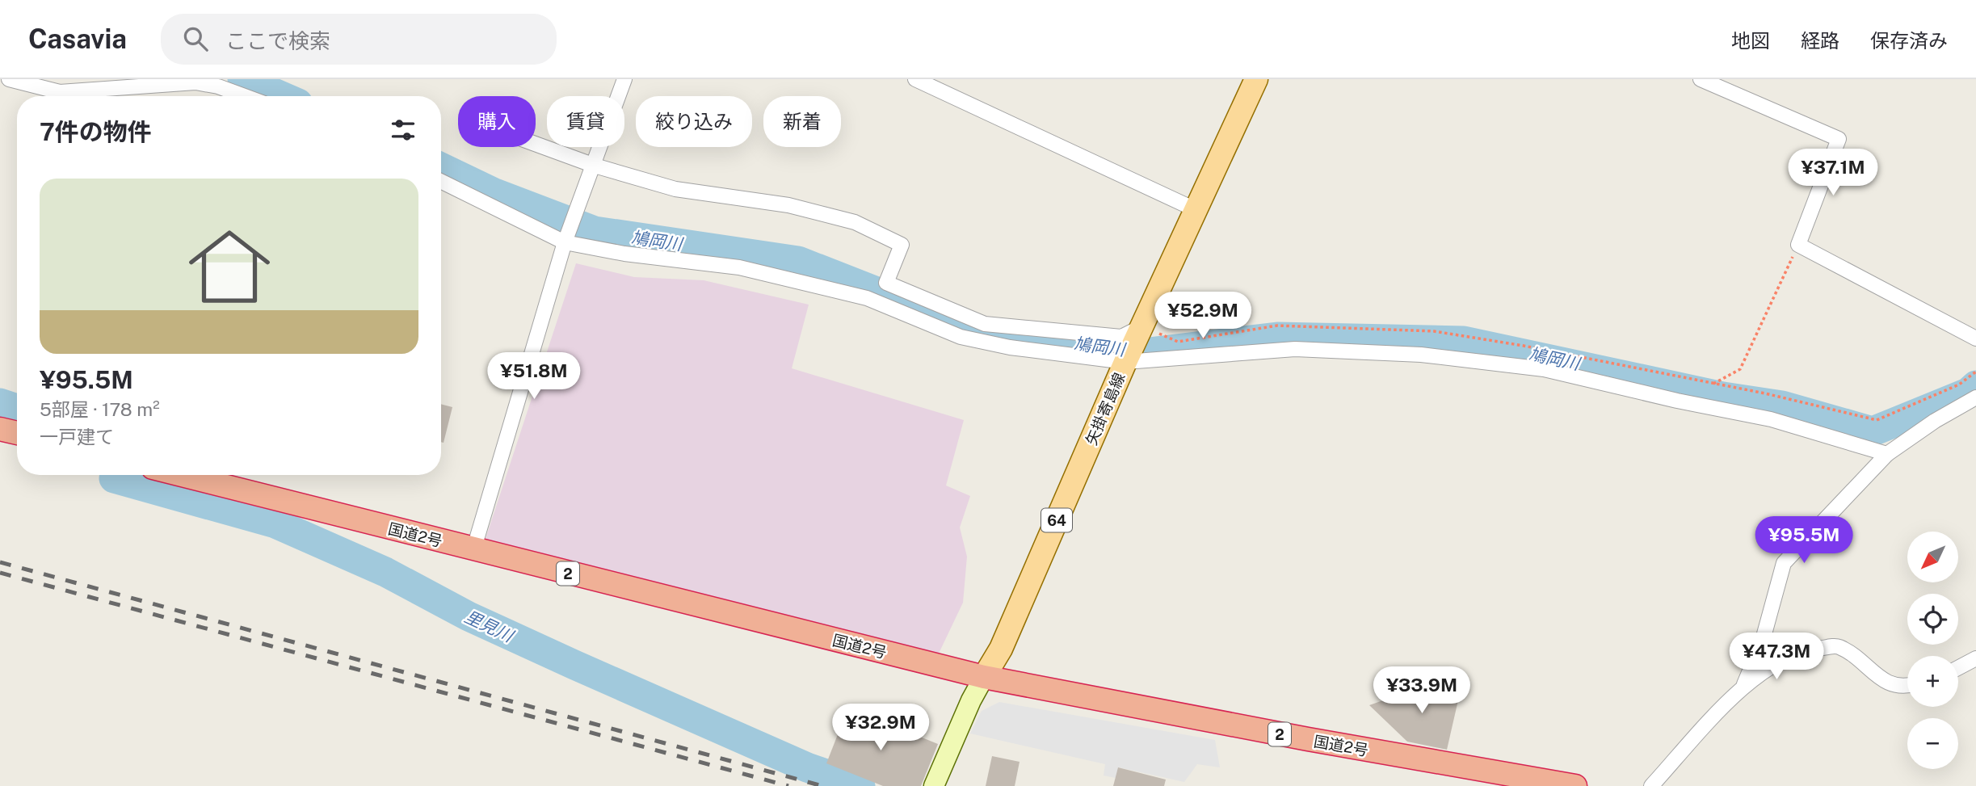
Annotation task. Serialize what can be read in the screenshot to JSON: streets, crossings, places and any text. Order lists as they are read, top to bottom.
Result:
{
  "streets": {
    "highway": ["国道2号", "2"],
    "main road": ["矢掛寄島線", "64"]
  },
  "crossings": [
    ["矢掛寄島線", "国道2号"]
  ],
  "water": ["鳩岡川", "里見川"],
  "north": "bottom left",
  "page": {
    "header": "Casavia",
    "search": "ここで検索",
    "nav": ["地図", "経路", "保存済み"],
    "chip": [
      "購入",
      "賃貸",
      "絞り込み",
      "新着"
    ],
    "heading": "7件の物件",
    "price": [
      "¥37.1M",
      "¥52.9M",
      "¥51.8M",
      "¥95.5M",
      "¥47.3M",
      "¥33.9M",
      "¥32.9M"
    ],
    "list": [
      {
        "name": "¥95.5M",
        "note": "5部屋 · 178 m² · 一戸建て"
      }
    ],
    "map_buttons": ["+", "−"]
  }
}
